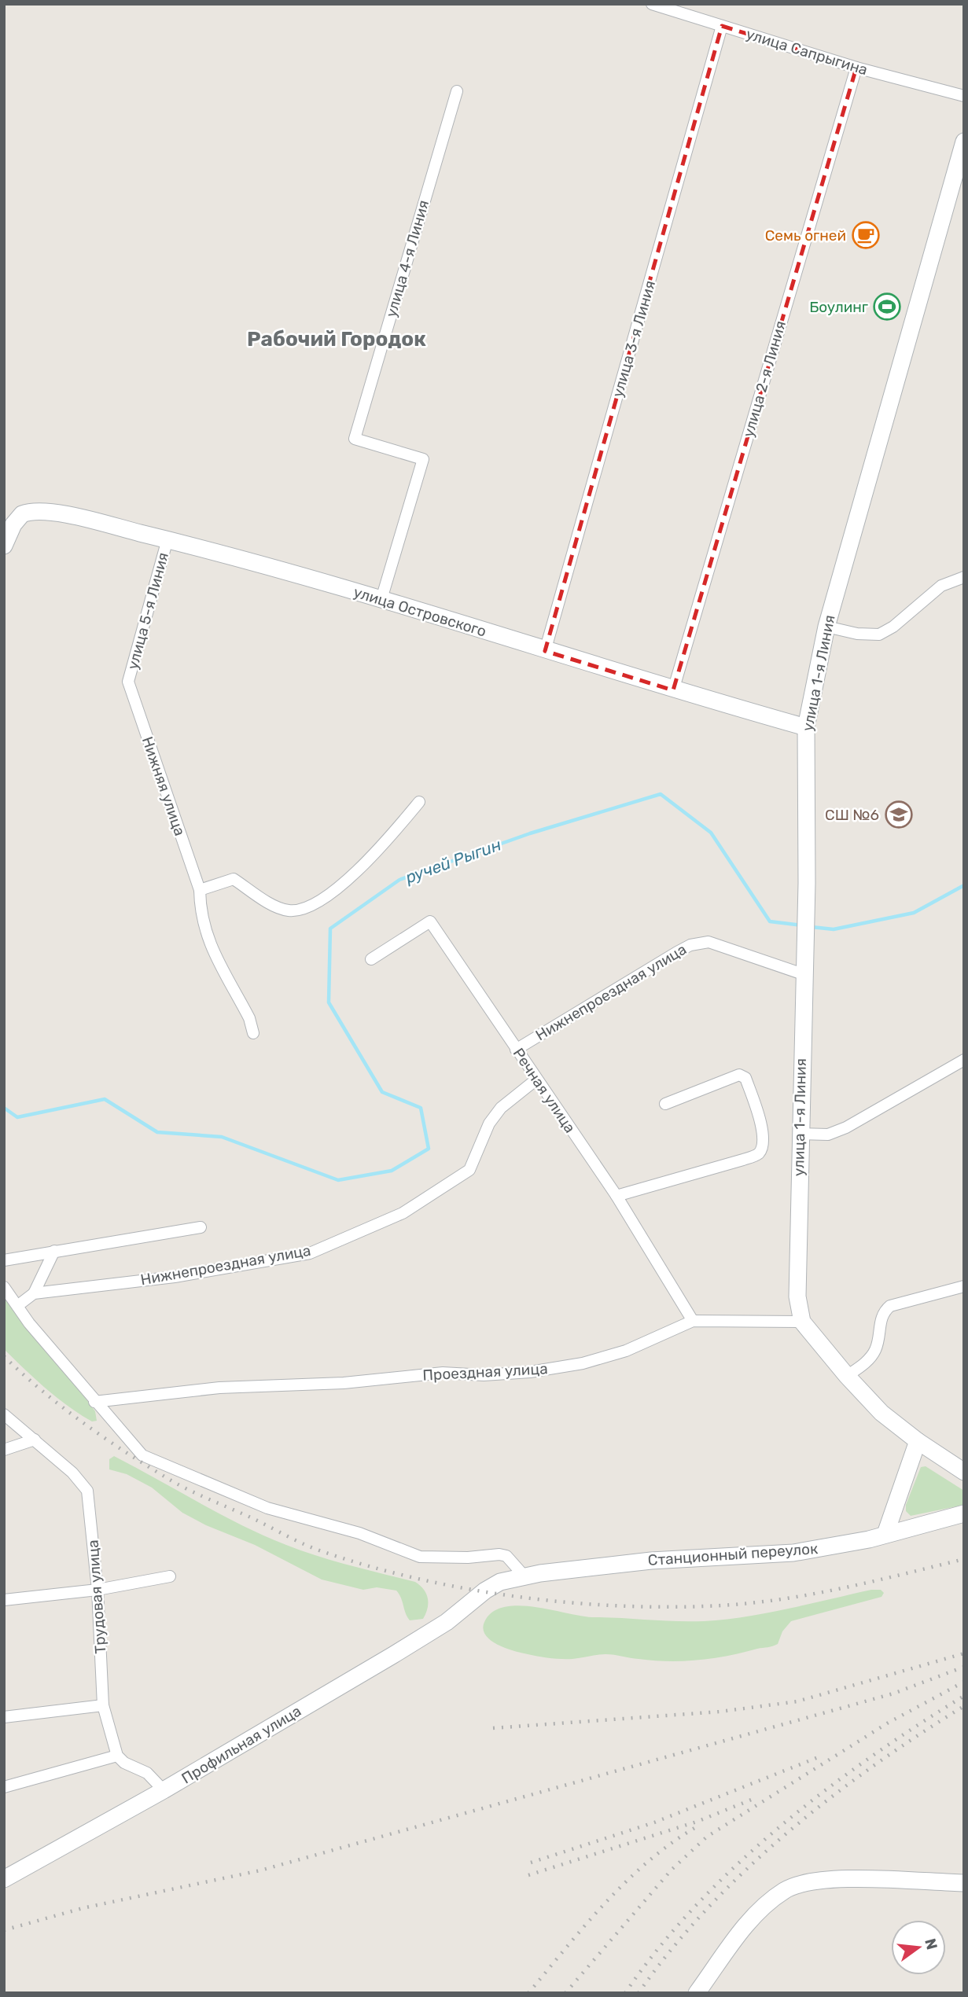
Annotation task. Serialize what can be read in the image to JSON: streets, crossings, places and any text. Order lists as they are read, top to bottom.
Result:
{
  "streets": {
    "street": [
      "улица Сапрыгина",
      "улица 4-я Линия",
      "улица 3-я Линия",
      "улица 2-я Линия",
      "улица 5-я Линия",
      "улица Островского",
      "улица 1-я Линия",
      "Нижняя улица",
      "Нижнепроездная улица",
      "Речная улица",
      "Проездная улица",
      "Станционный переулок",
      "Трудовая улица",
      "Профильная улица"
    ]
  },
  "crossings": [
    ["улица Сапрыгина", "улица 3-я Линия"],
    ["улица Сапрыгина", "улица 2-я Линия"],
    ["улица 4-я Линия", "улица Островского"],
    ["улица 3-я Линия", "улица Островского"],
    ["улица 2-я Линия", "улица Островского"],
    ["улица 5-я Линия", "улица Островского"],
    ["улица 5-я Линия", "Нижняя улица"],
    ["улица Островского", "улица 1-я Линия"],
    ["улица 1-я Линия", "Нижнепроездная улица"],
    ["улица 1-я Линия", "Проездная улица"],
    ["Нижнепроездная улица", "Речная улица"],
    ["Речная улица", "Проездная улица"],
    ["Станционный переулок", "Профильная улица"]
  ],
  "districts": ["Рабочий Городок"],
  "water": ["ручей Рыгин"],
  "places": {
    "cafe": ["Семь огней"],
    "sports": ["Боулинг"],
    "school or university": ["СШ №6"]
  },
  "north": "right"
}
